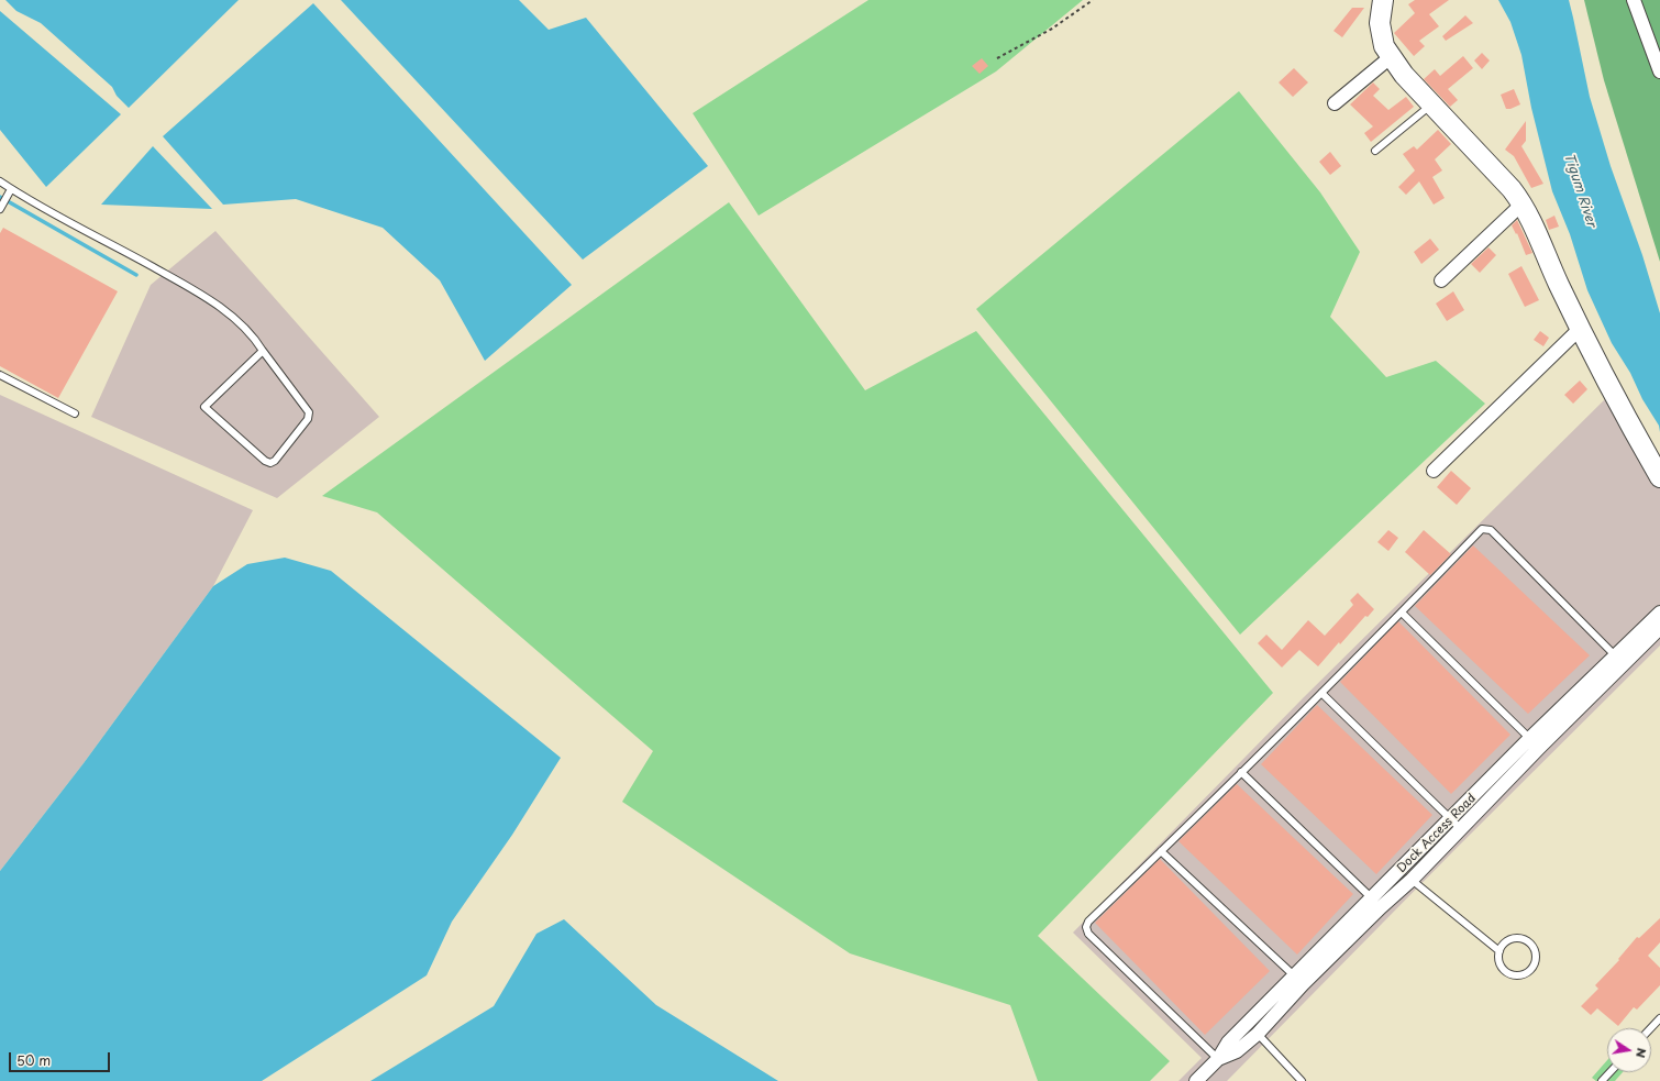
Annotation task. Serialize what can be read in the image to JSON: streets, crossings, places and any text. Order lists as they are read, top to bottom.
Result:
{
  "streets": {
    "street": ["Dock Access Road"]
  },
  "water": ["Tigum River"],
  "scale_bar": "50 m",
  "north": "right"
}
